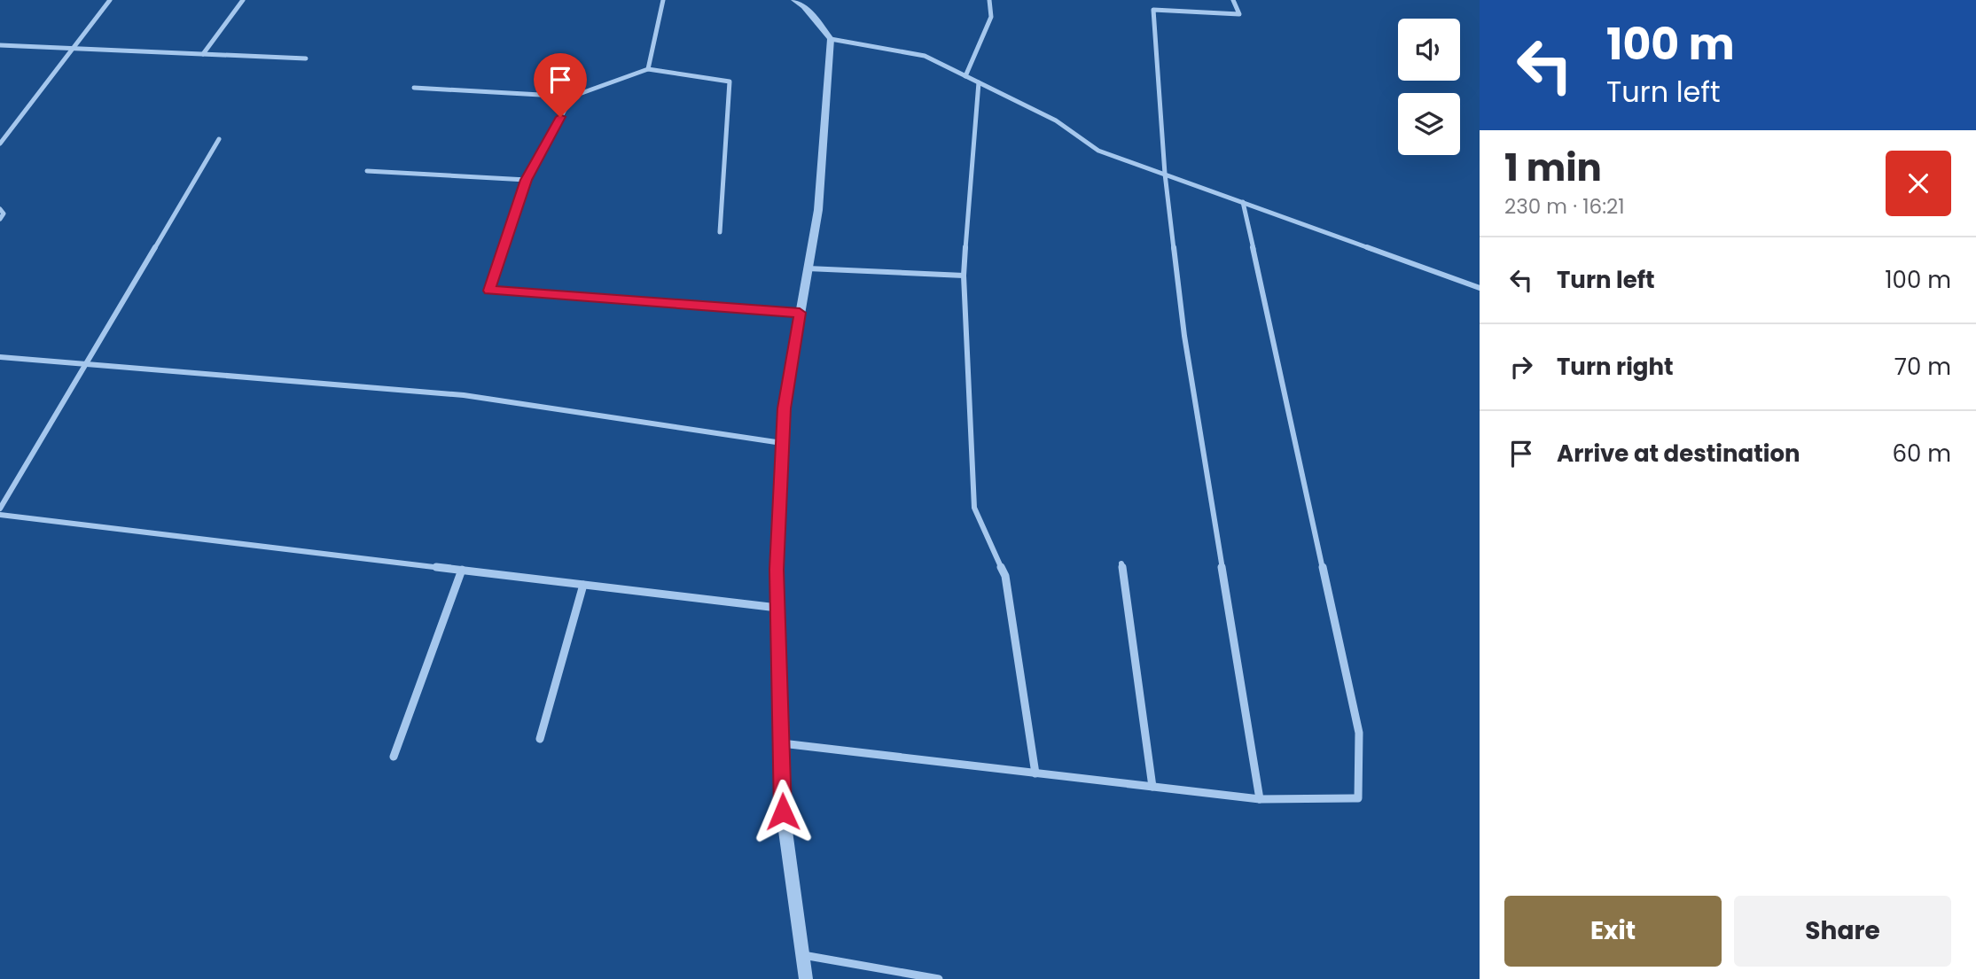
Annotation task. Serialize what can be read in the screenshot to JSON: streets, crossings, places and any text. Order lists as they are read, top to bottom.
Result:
{
  "page": {
    "turn": ["100 m", "Turn left"],
    "heading": ["1 min", "230 m · 16:21"],
    "list": [
      {
        "name": "Turn left",
        "value": "100 m"
      },
      {
        "name": "Turn right",
        "value": "70 m"
      },
      {
        "name": "Arrive at destination",
        "value": "60 m"
      }
    ],
    "buttons": ["Exit", "Share"]
  }
}
